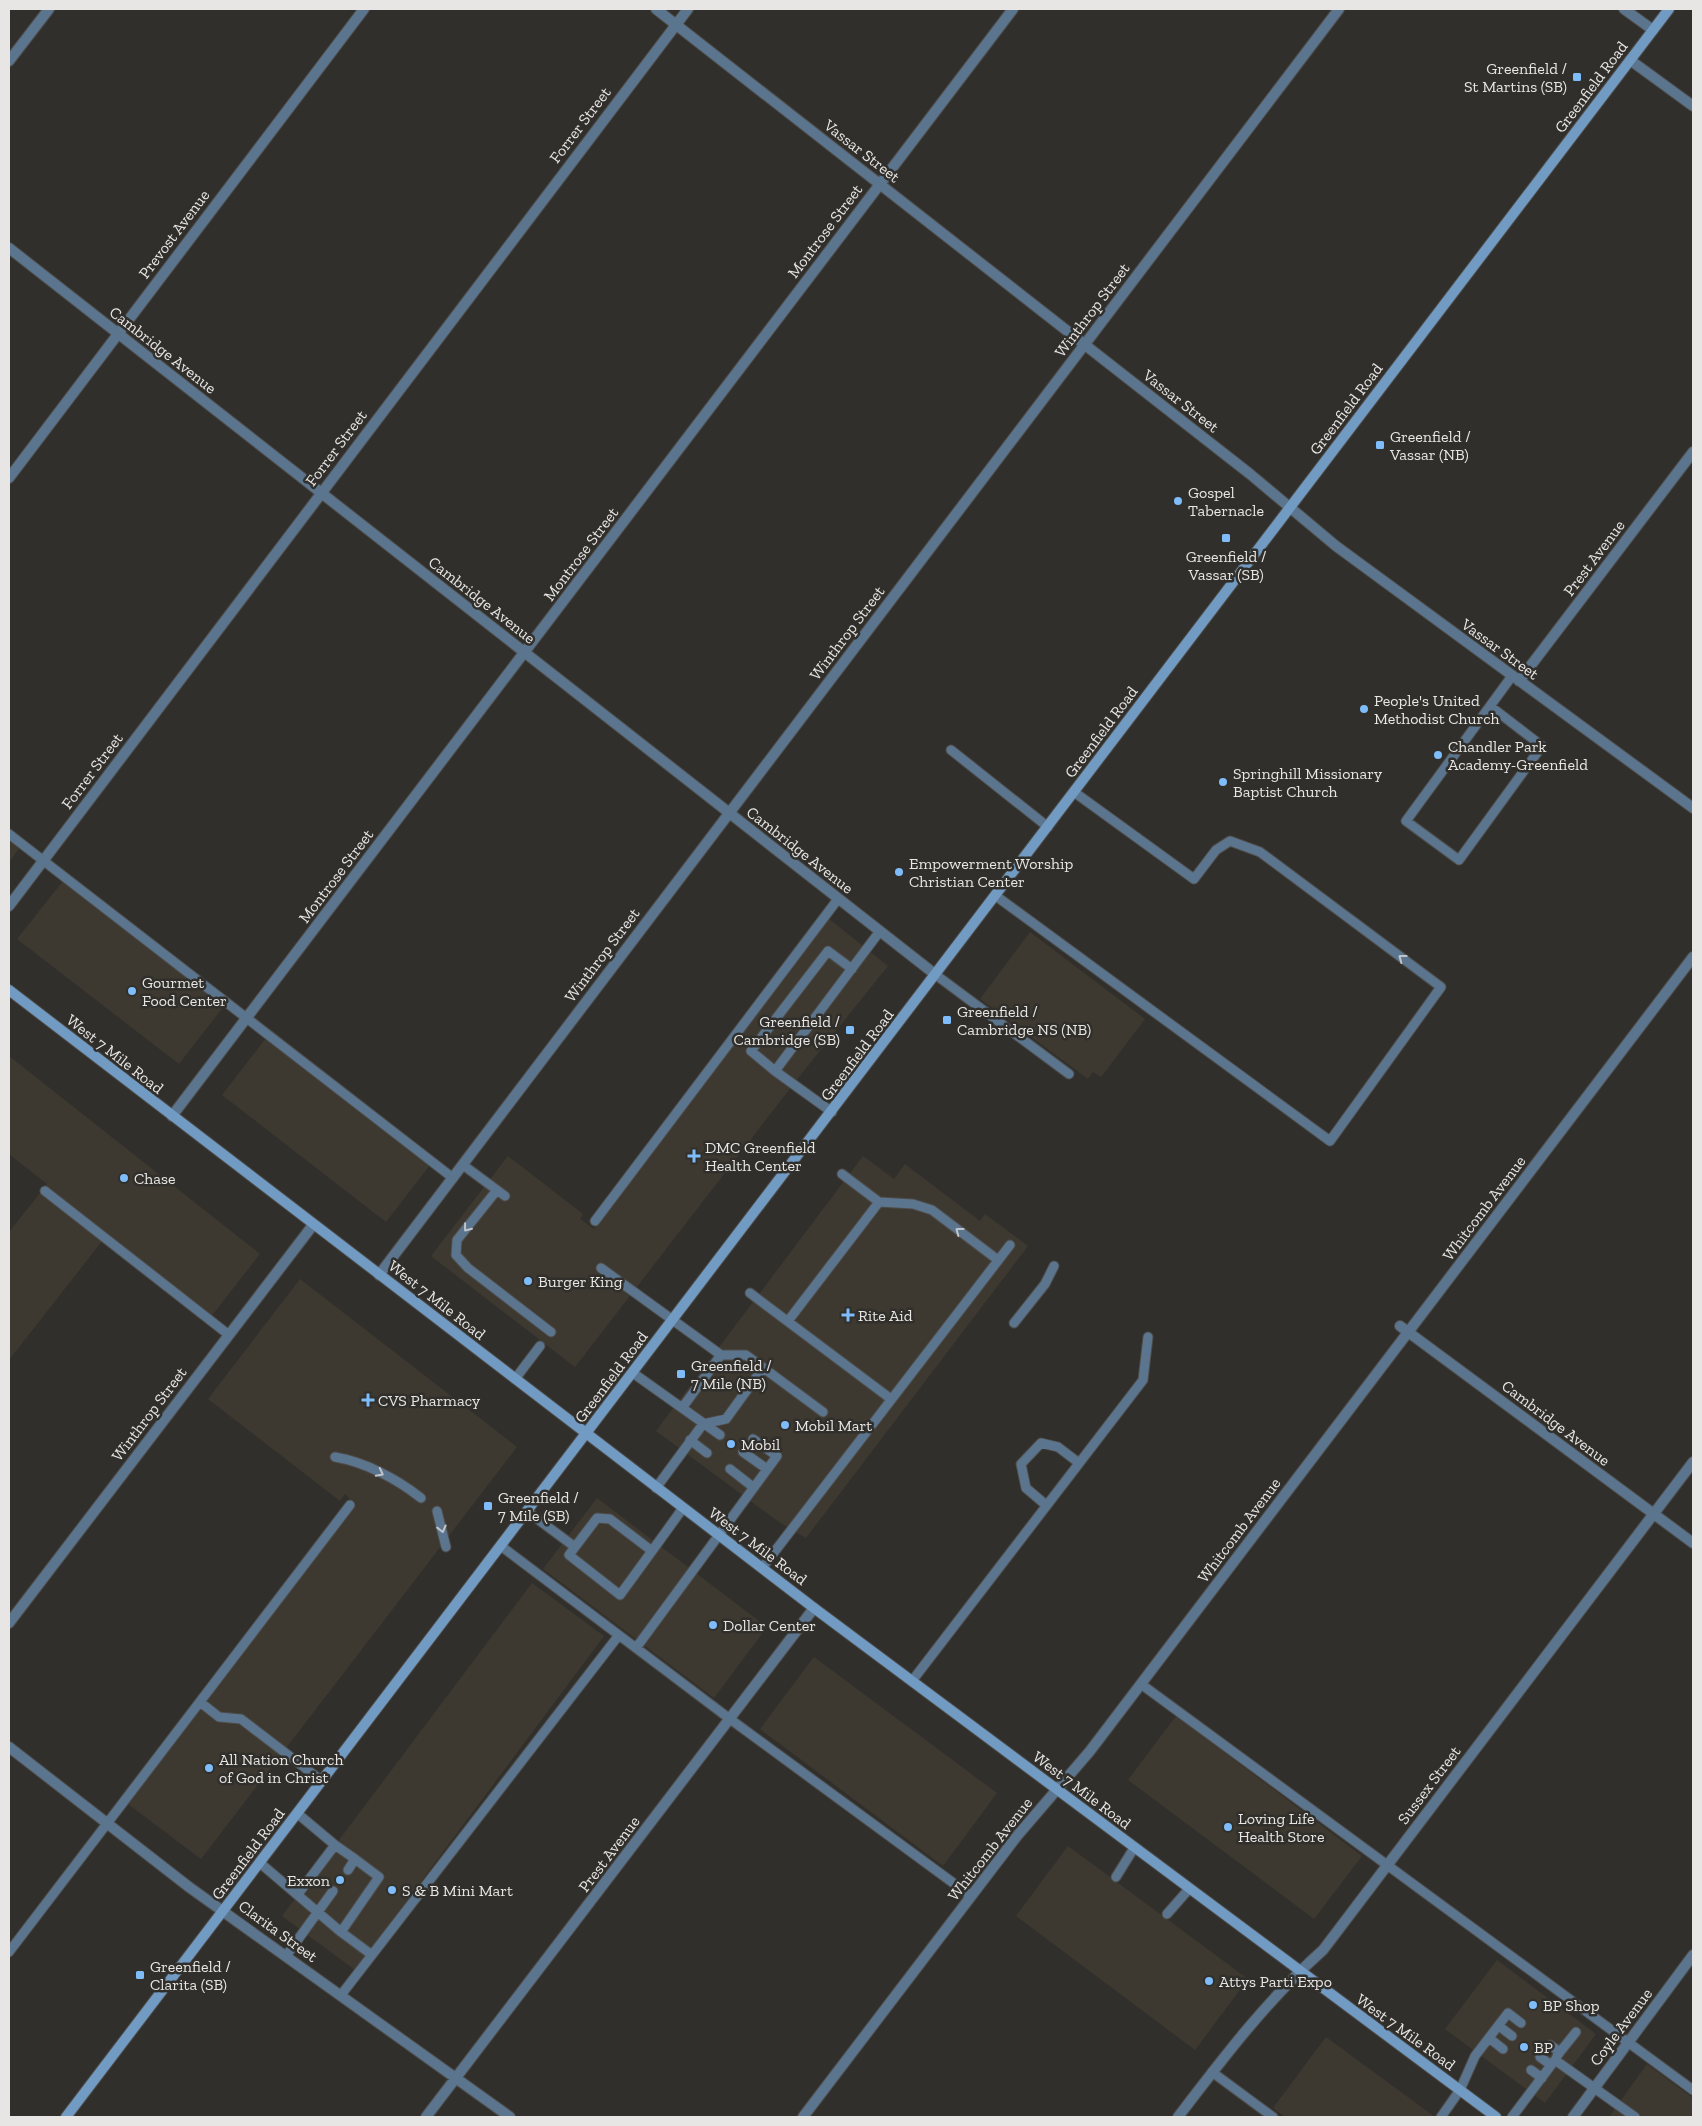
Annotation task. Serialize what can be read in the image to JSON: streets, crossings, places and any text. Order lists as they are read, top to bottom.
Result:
{
  "streets": {
    "main road": ["Greenfield Road", "West 7 Mile Road"],
    "street": [
      "Forrer Street",
      "Vassar Street",
      "Montrose Street",
      "Prevost Avenue",
      "Winthrop Street",
      "Cambridge Avenue",
      "Prest Avenue",
      "Whitcomb Avenue",
      "Sussex Street",
      "Clarita Street",
      "Coyle Avenue"
    ]
  },
  "crossings": [
    ["Greenfield Road", "Vassar Street"],
    ["Greenfield Road", "Cambridge Avenue"],
    ["Greenfield Road", "West 7 Mile Road"],
    ["Greenfield Road", "Clarita Street"],
    ["Forrer Street", "Vassar Street"],
    ["Forrer Street", "Cambridge Avenue"],
    ["Vassar Street", "Montrose Street"],
    ["Vassar Street", "Winthrop Street"],
    ["Vassar Street", "Prest Avenue"],
    ["Montrose Street", "Cambridge Avenue"],
    ["Montrose Street", "West 7 Mile Road"],
    ["Prevost Avenue", "Cambridge Avenue"],
    ["Winthrop Street", "Cambridge Avenue"],
    ["Winthrop Street", "West 7 Mile Road"],
    ["Cambridge Avenue", "Whitcomb Avenue"],
    ["Cambridge Avenue", "Sussex Street"],
    ["Prest Avenue", "West 7 Mile Road"],
    ["Prest Avenue", "Clarita Street"],
    ["West 7 Mile Road", "Whitcomb Avenue"],
    ["West 7 Mile Road", "Sussex Street"]
  ],
  "places": {
    "transit": [
      "Greenfield / St Martins (SB)",
      "Greenfield / Vassar (NB)",
      "Greenfield / Vassar (SB)",
      "Greenfield / Cambridge NS (NB)",
      "Greenfield / Cambridge (SB)",
      "Greenfield / 7 Mile (NB)",
      "Greenfield / 7 Mile (SB)",
      "Greenfield / Clarita (SB)"
    ],
    "other": [
      "Gospel Tabernacle",
      "People's United Methodist Church",
      "Chandler Park Academy-Greenfield",
      "Springhill Missionary Baptist Church",
      "Empowerment Worship Christian Center",
      "Gourmet Food Center",
      "Chase",
      "Burger King",
      "Mobil Mart",
      "Mobil",
      "Dollar Center",
      "All Nation Church of God in Christ",
      "Loving Life Health Store",
      "Exxon",
      "S & B Mini Mart",
      "Attys Parti Expo",
      "BP Shop",
      "BP"
    ],
    "health": ["DMC Greenfield Health Center", "Rite Aid", "CVS Pharmacy"]
  }
}
